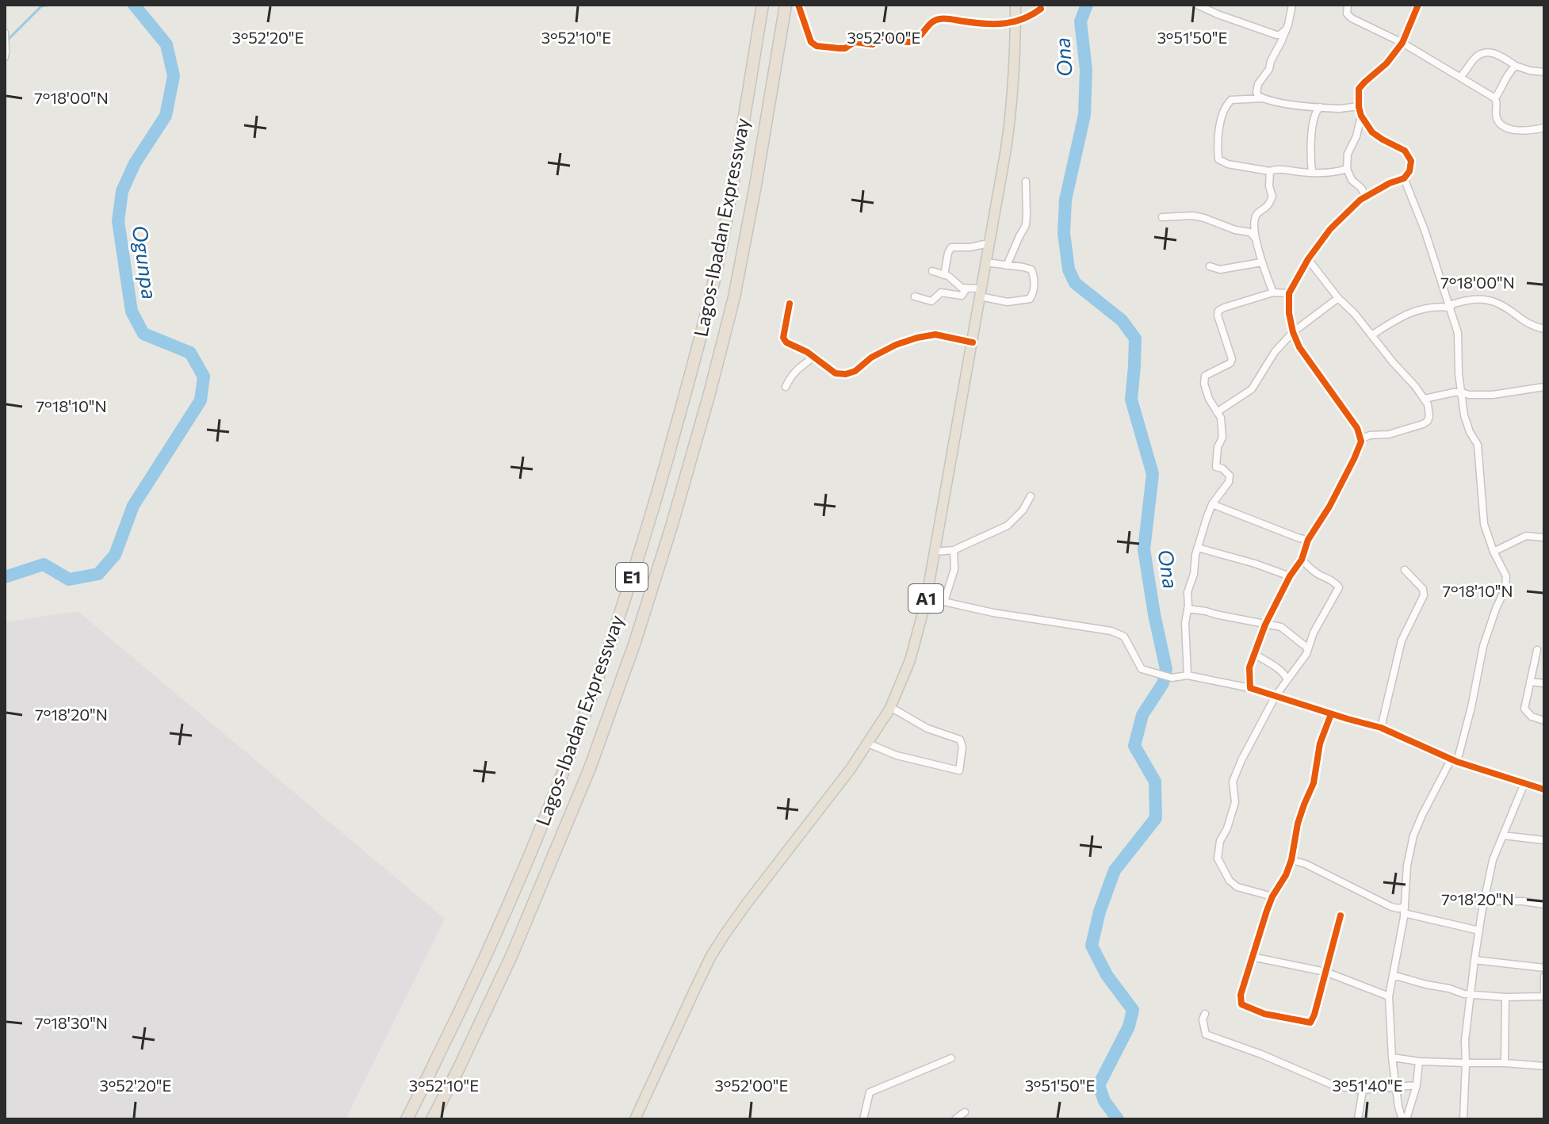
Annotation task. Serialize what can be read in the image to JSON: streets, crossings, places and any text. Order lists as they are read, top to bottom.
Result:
{
  "streets": {
    "highway": ["Lagos-Ibadan Expressway", "E1", "A1"]
  },
  "water": ["Ona", "Ogunpa"],
  "coordinates": [
    "3°52'20\"E",
    "3°52'10\"E",
    "3°52'00\"E",
    "3°51'50\"E",
    "7°18'00\"N",
    "7°18'10\"N",
    "7°18'20\"N",
    "7°18'30\"N",
    "3°51'40\"E"
  ]
}
